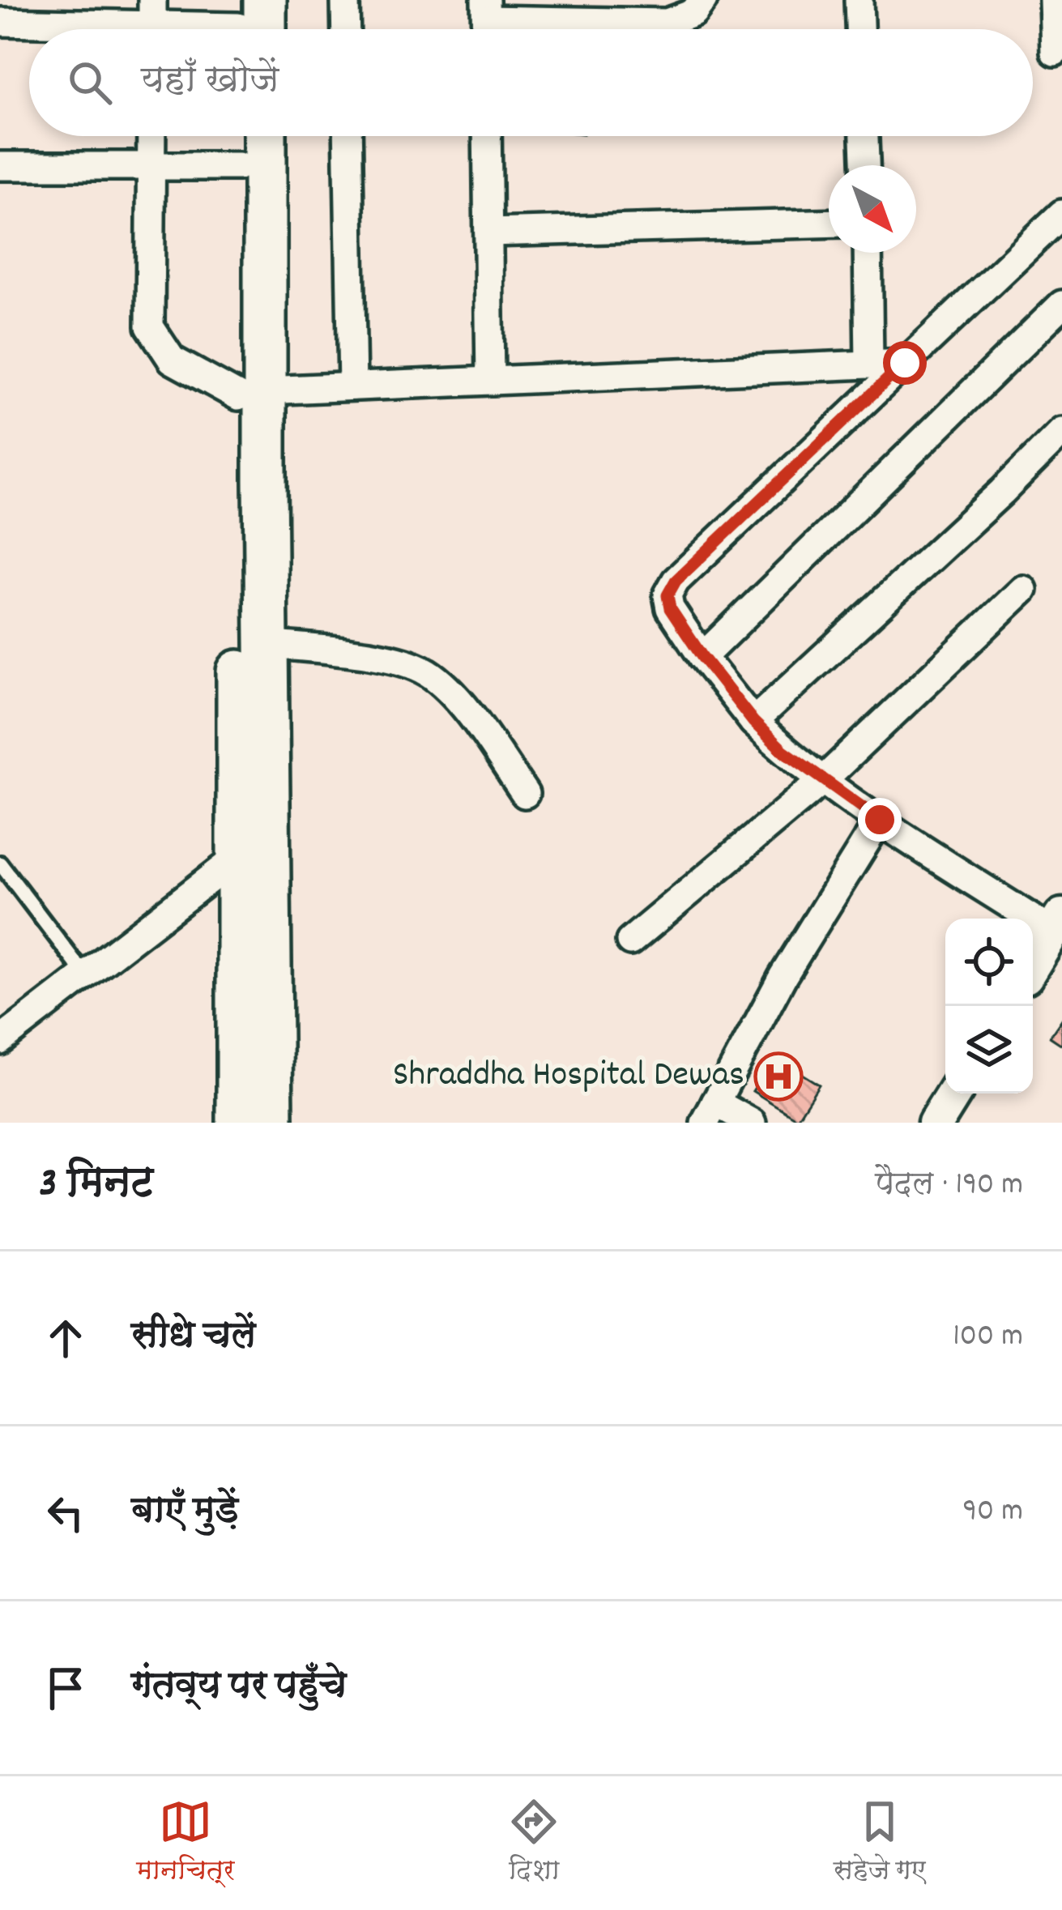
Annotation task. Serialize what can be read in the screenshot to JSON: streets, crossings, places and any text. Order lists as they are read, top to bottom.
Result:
{
  "places": {
    "hospital": ["Shraddha Hospital Dewas"]
  },
  "north": "bottom right",
  "page": {
    "search": "यहाँ खोजें",
    "heading": ["3 मिनट", "पैदल · 190 m"],
    "list": [
      ["सीधे चलें", "100 m"],
      ["बाएँ मुड़ें", "90 m"],
      "गंतव्य पर पहुँचे"
    ],
    "nav": ["मानचित्र", "दिशा", "सहेजे गए"]
  }
}
